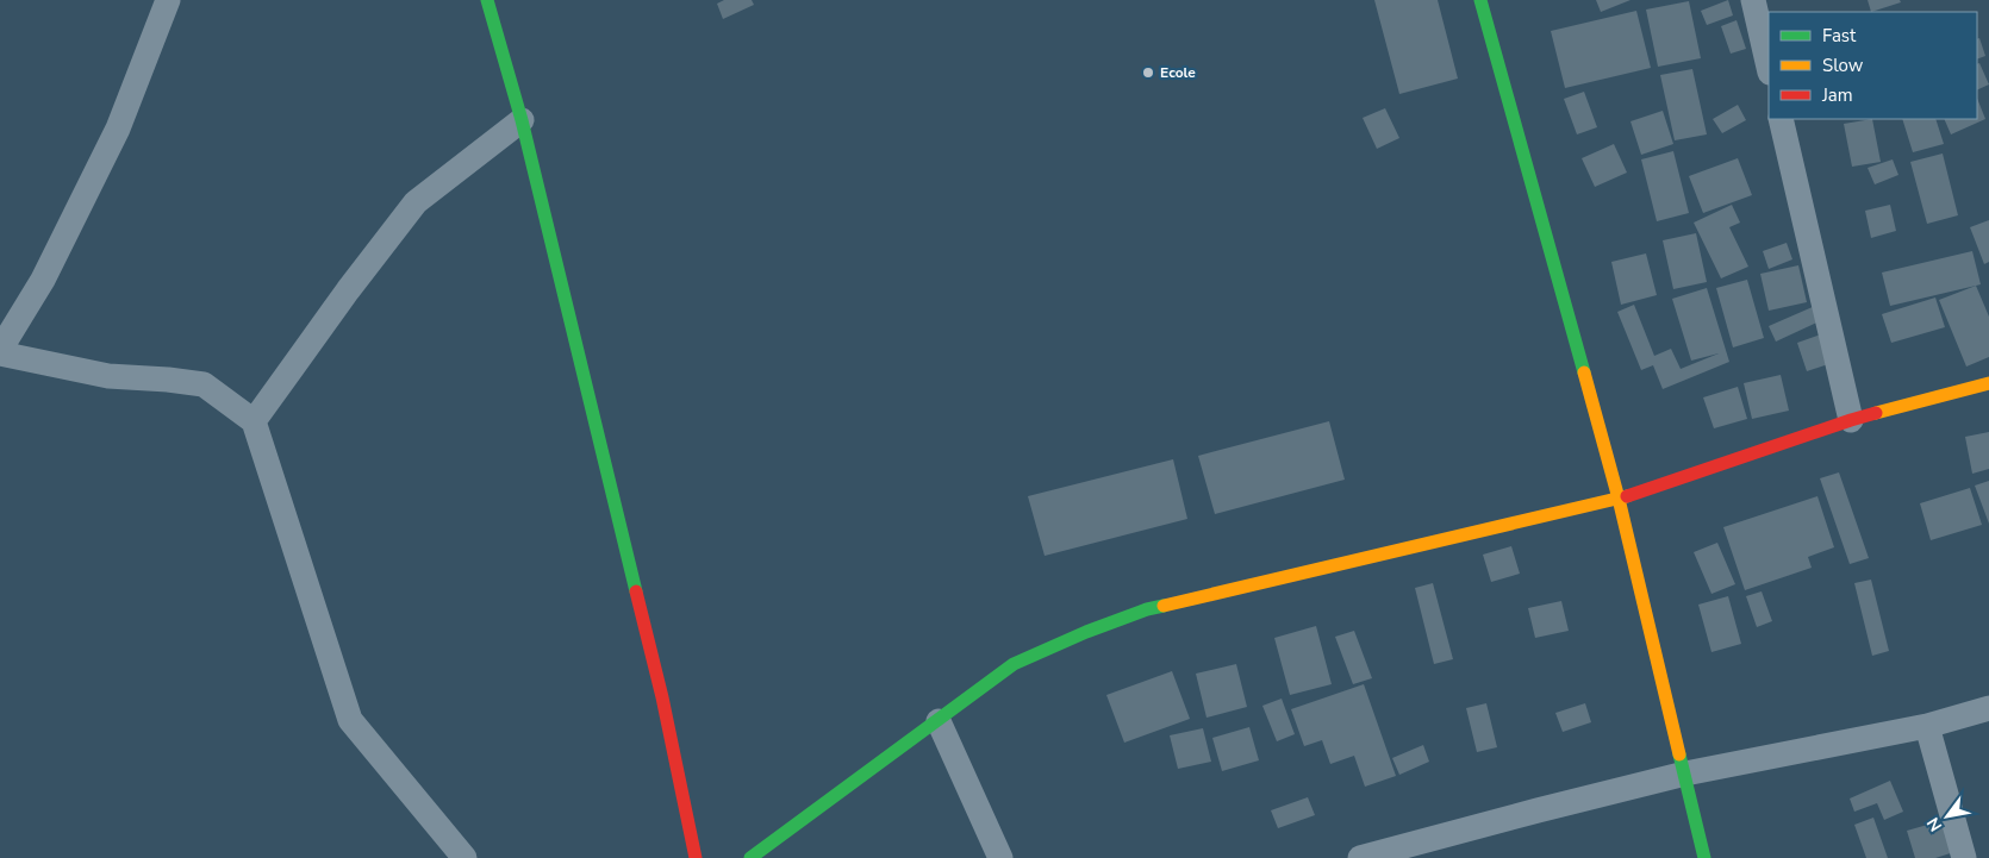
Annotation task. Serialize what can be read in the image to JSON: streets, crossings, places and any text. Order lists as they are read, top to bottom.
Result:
{
  "places": ["Ecole"],
  "legend": ["Fast", "Slow", "Jam"],
  "north": "bottom left"
}
